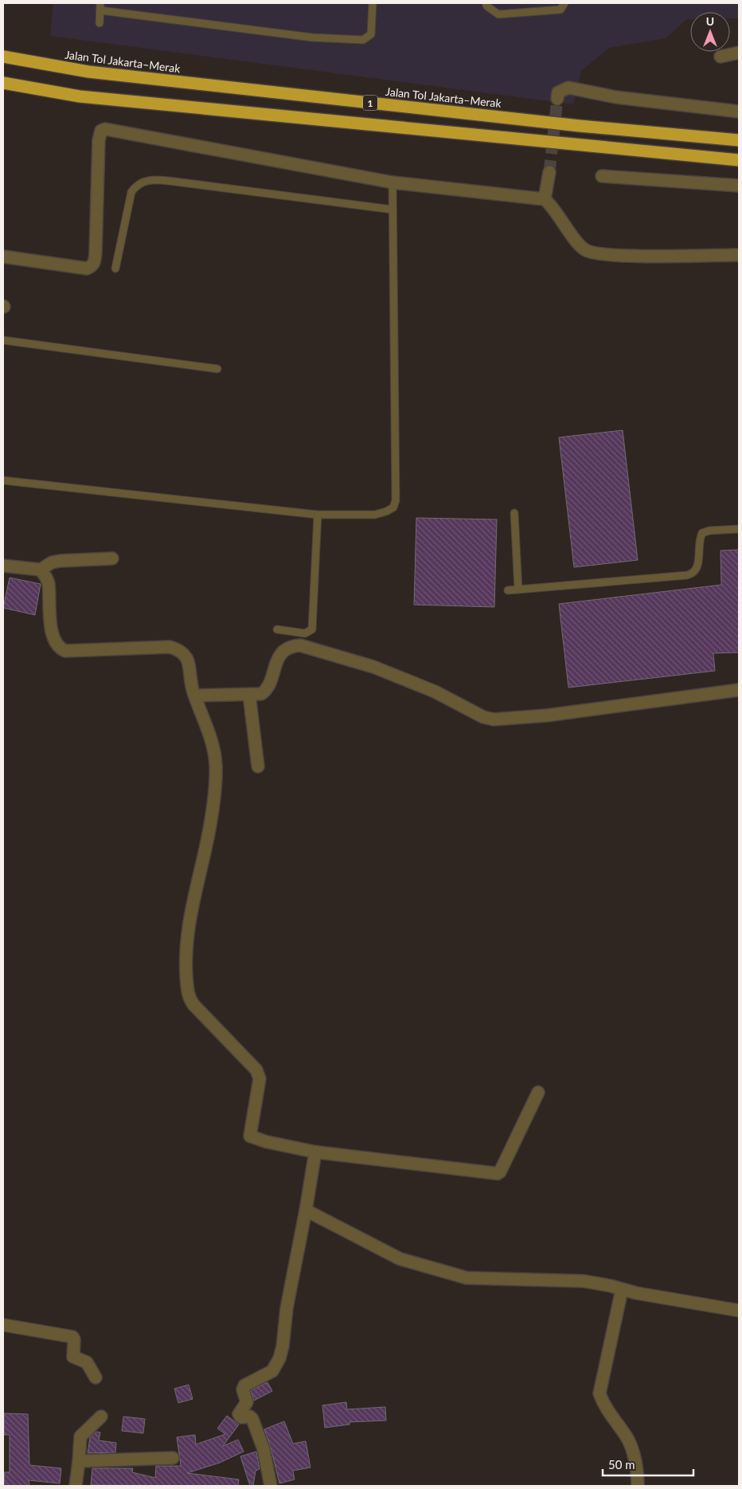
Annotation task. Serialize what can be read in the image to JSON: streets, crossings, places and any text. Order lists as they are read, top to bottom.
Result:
{
  "streets": {
    "highway": ["Jalan Tol Jakarta–Merak", "1"]
  },
  "scale_bar": "50 m",
  "north": "top"
}
